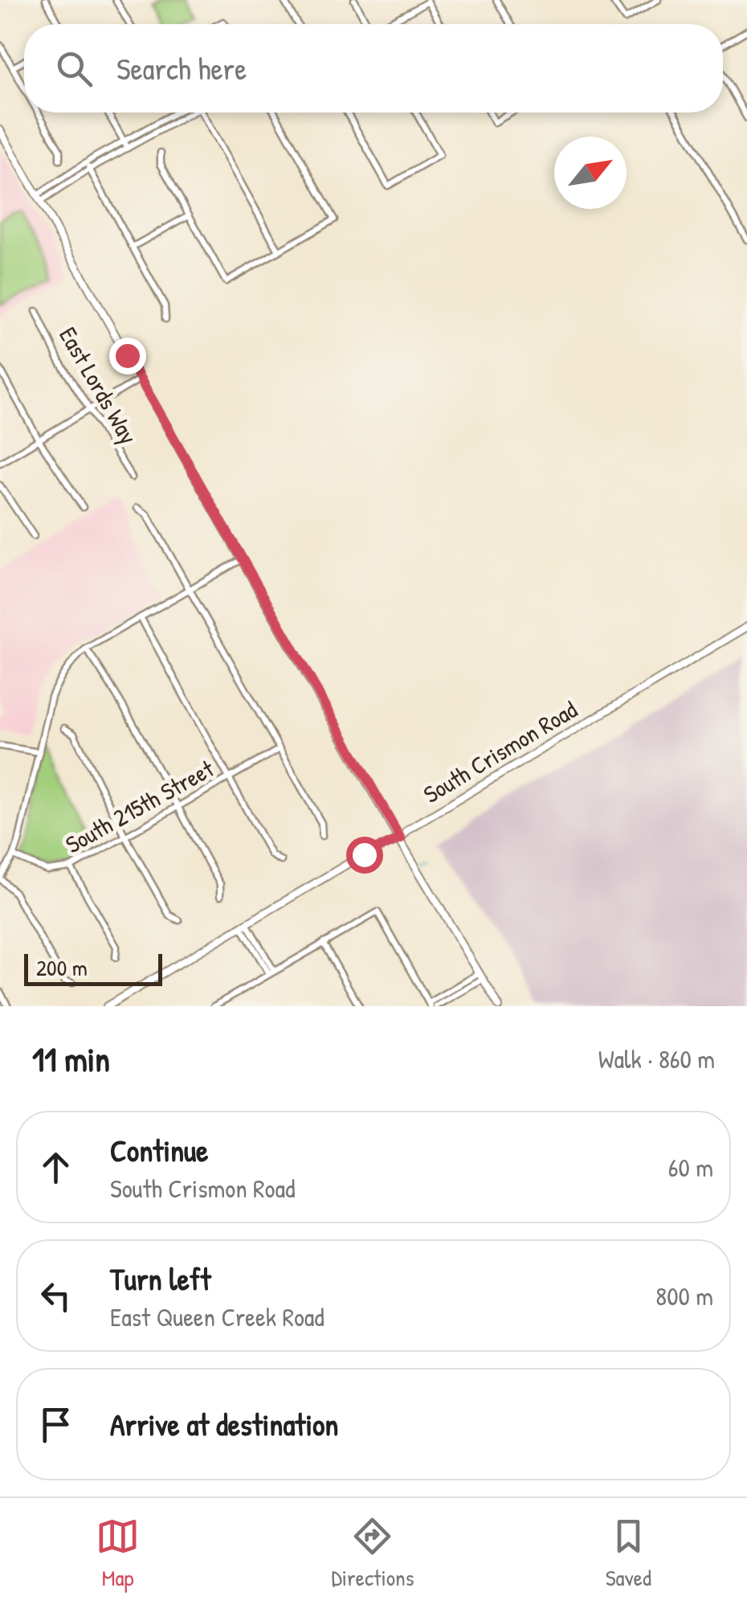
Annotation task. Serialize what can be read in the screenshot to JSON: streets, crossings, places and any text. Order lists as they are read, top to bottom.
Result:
{
  "streets": {
    "main road": ["South Crismon Road"],
    "street": ["East Lords Way", "South 215th Street"]
  },
  "scale_bar": "200 m",
  "north": "top right",
  "page": {
    "search": "Search here",
    "scale": "200 m",
    "heading": ["11 min", "Walk · 860 m"],
    "list": [
      ["Continue", "South Crismon Road", "60 m"],
      ["Turn left", "East Queen Creek Road", "800 m"],
      "Arrive at destination"
    ],
    "nav": ["Map", "Directions", "Saved"]
  }
}
